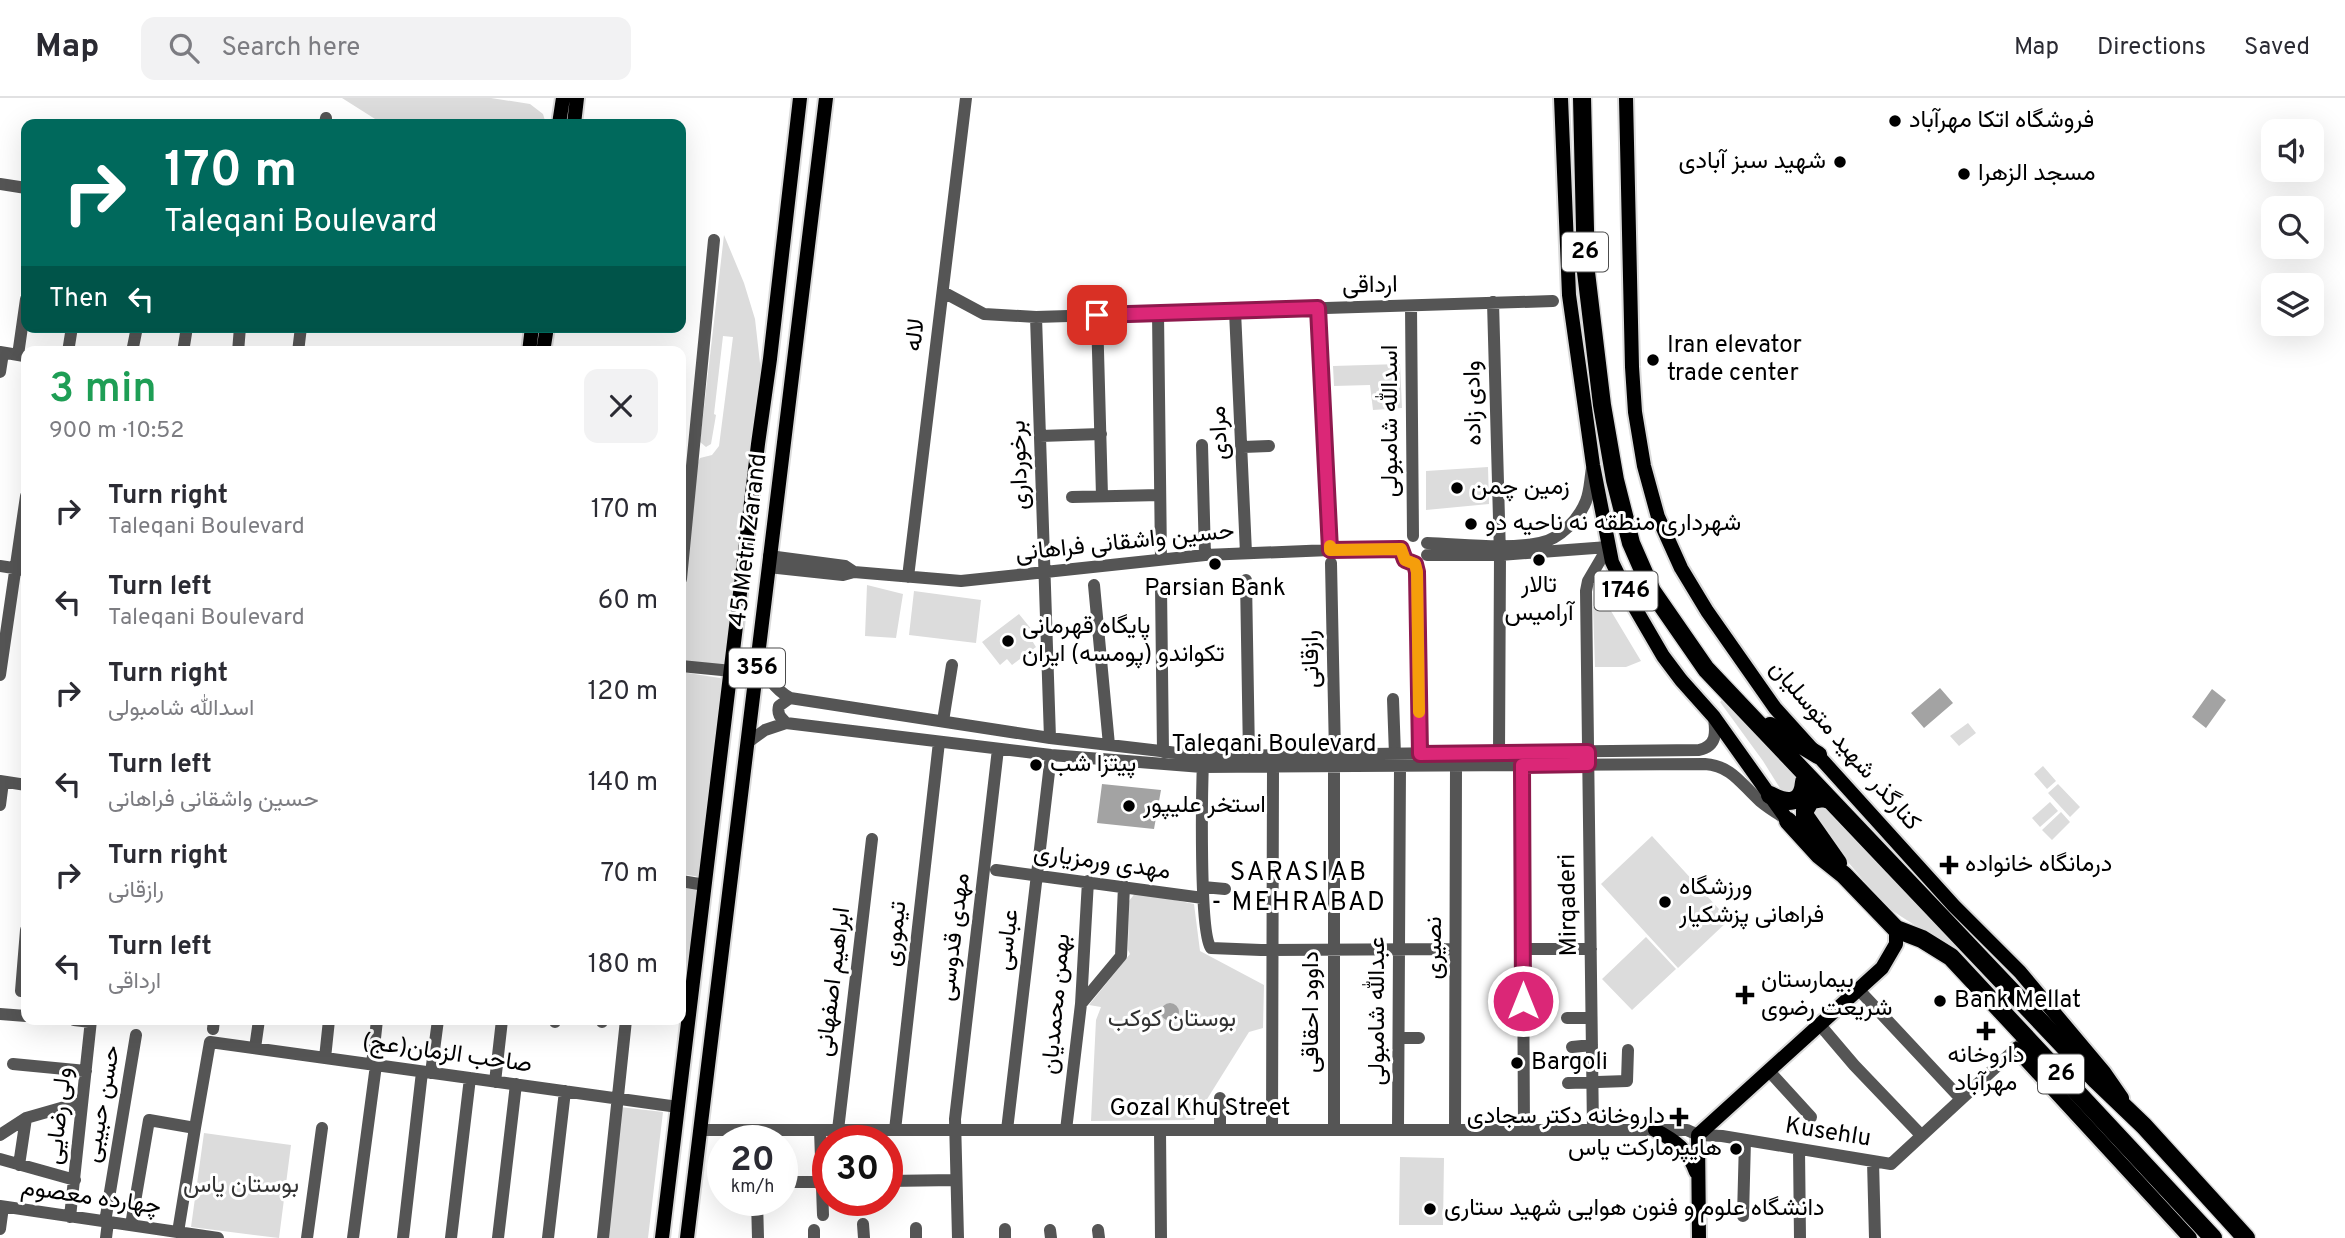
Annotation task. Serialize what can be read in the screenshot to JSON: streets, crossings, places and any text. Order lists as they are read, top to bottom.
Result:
{
  "streets": {
    "highway": ["26"],
    "main road": [
      "45 Metri Zarand",
      "1746",
      "356",
      "کنارگذر شهید متوسلیان"
    ],
    "street": [
      "ارداقی",
      "لاله",
      "وادی زاده",
      "اسدالله شامبولی",
      "مرادی",
      "برخورداری",
      "حسین واشقانی فراهانی",
      "رازقانی",
      "Taleqani Boulevard",
      "مهدی ورمزیاری",
      "Mirqaderi",
      "تیموری",
      "مهدی قدوسی",
      "عباسی",
      "نصیری",
      "ابراهیم اصفهانی",
      "بهمن محمدیان",
      "عبدالله شامبولی",
      "داوود احقاقی",
      "صاحب الزمان(عج)",
      "حسن حبیبی",
      "Gozal Khu Street",
      "ولی رضایی",
      "Kusehlu",
      "چهارده معصوم"
    ]
  },
  "crossings": [
    ["26", "1746"],
    ["26", "Taleqani Boulevard"],
    ["26", "کنارگذر شهید متوسلیان"],
    ["26", "Kusehlu"],
    ["ارداقی", "لاله"],
    ["ارداقی", "وادی زاده"],
    ["ارداقی", "اسدالله شامبولی"],
    ["ارداقی", "مرادی"],
    ["ارداقی", "برخورداری"],
    ["لاله", "حسین واشقانی فراهانی"],
    ["وادی زاده", "Taleqani Boulevard"],
    ["اسدالله شامبولی", "حسین واشقانی فراهانی"],
    ["مرادی", "حسین واشقانی فراهانی"],
    ["برخورداری", "حسین واشقانی فراهانی"],
    ["برخورداری", "Taleqani Boulevard"],
    ["45 Metri Zarand", "حسین واشقانی فراهانی"],
    ["45 Metri Zarand", "صاحب الزمان(عج)"],
    ["45 Metri Zarand", "Gozal Khu Street"],
    ["1746", "Taleqani Boulevard"],
    ["1746", "Mirqaderi"],
    ["رازقانی", "Taleqani Boulevard"],
    ["رازقانی", "داوود احقاقی"],
    ["Taleqani Boulevard", "Mirqaderi"],
    ["Taleqani Boulevard", "تیموری"],
    ["Taleqani Boulevard", "مهدی قدوسی"],
    ["Taleqani Boulevard", "عباسی"],
    ["Taleqani Boulevard", "نصیری"],
    ["Taleqani Boulevard", "عبدالله شامبولی"],
    ["Taleqani Boulevard", "داوود احقاقی"],
    ["مهدی ورمزیاری", "عباسی"],
    ["مهدی ورمزیاری", "بهمن محمدیان"],
    ["Mirqaderi", "Gozal Khu Street"],
    ["مهدی قدوسی", "Gozal Khu Street"],
    ["عباسی", "Gozal Khu Street"],
    ["نصیری", "Gozal Khu Street"],
    ["بهمن محمدیان", "Gozal Khu Street"],
    ["عبدالله شامبولی", "Gozal Khu Street"],
    ["داوود احقاقی", "Gozal Khu Street"],
    ["حسن حبیبی", "چهارده معصوم"],
    ["Gozal Khu Street", "Kusehlu"],
    ["ولی رضایی", "چهارده معصوم"]
  ],
  "districts": ["SARASIAB - MEHRABAD"],
  "parks": ["بوستان کوکب", "بوستان یاس"],
  "places": {
    "other": [
      "فروشگاه اتکا مهرآباد",
      "شهید سبز آبادی",
      "مسجد الزهرا",
      "Iran elevator trade center",
      "زمین چمن",
      "شهرداری منطقه نه ناحیه دو",
      "تالار آرامیس",
      "Parsian Bank",
      "پایگاه قهرمانی تکواندو (پومسه) ایران",
      "پیتزا شب",
      "استخر علیپور",
      "ورزشگاه فراهانی پزشکیار",
      "Bank Mellat",
      "Bargoli",
      "هایپرمارکت یاس",
      "دانشگاه علوم و فنون هوایی شهید ستاری"
    ],
    "health": [
      "درمانگاه خانواده",
      "بیمارستان شریعت رضوی",
      "داروخانه مهرآباد",
      "داروخانه دکتر سجادی"
    ]
  },
  "page": {
    "header": "Map",
    "search": "Search here",
    "nav": ["Map", "Directions", "Saved"],
    "turn": ["170 m", "Taleqani Boulevard"],
    "then": "Then",
    "heading": ["3 min", "900 m · 10:52"],
    "list": [
      {
        "name": "Turn right",
        "note": "Taleqani Boulevard",
        "value": "170 m"
      },
      {
        "name": "Turn left",
        "note": "Taleqani Boulevard",
        "value": "60 m"
      },
      {
        "name": "Turn right",
        "note": "اسدالله شامبولی",
        "value": "120 m"
      },
      {
        "name": "Turn left",
        "note": "حسین واشقانی فراهانی",
        "value": "140 m"
      },
      {
        "name": "Turn right",
        "note": "رازقانی",
        "value": "70 m"
      },
      {
        "name": "Turn left",
        "note": "ارداقی",
        "value": "180 m"
      }
    ],
    "speed": "20 km/h",
    "limit": "30"
  }
}
